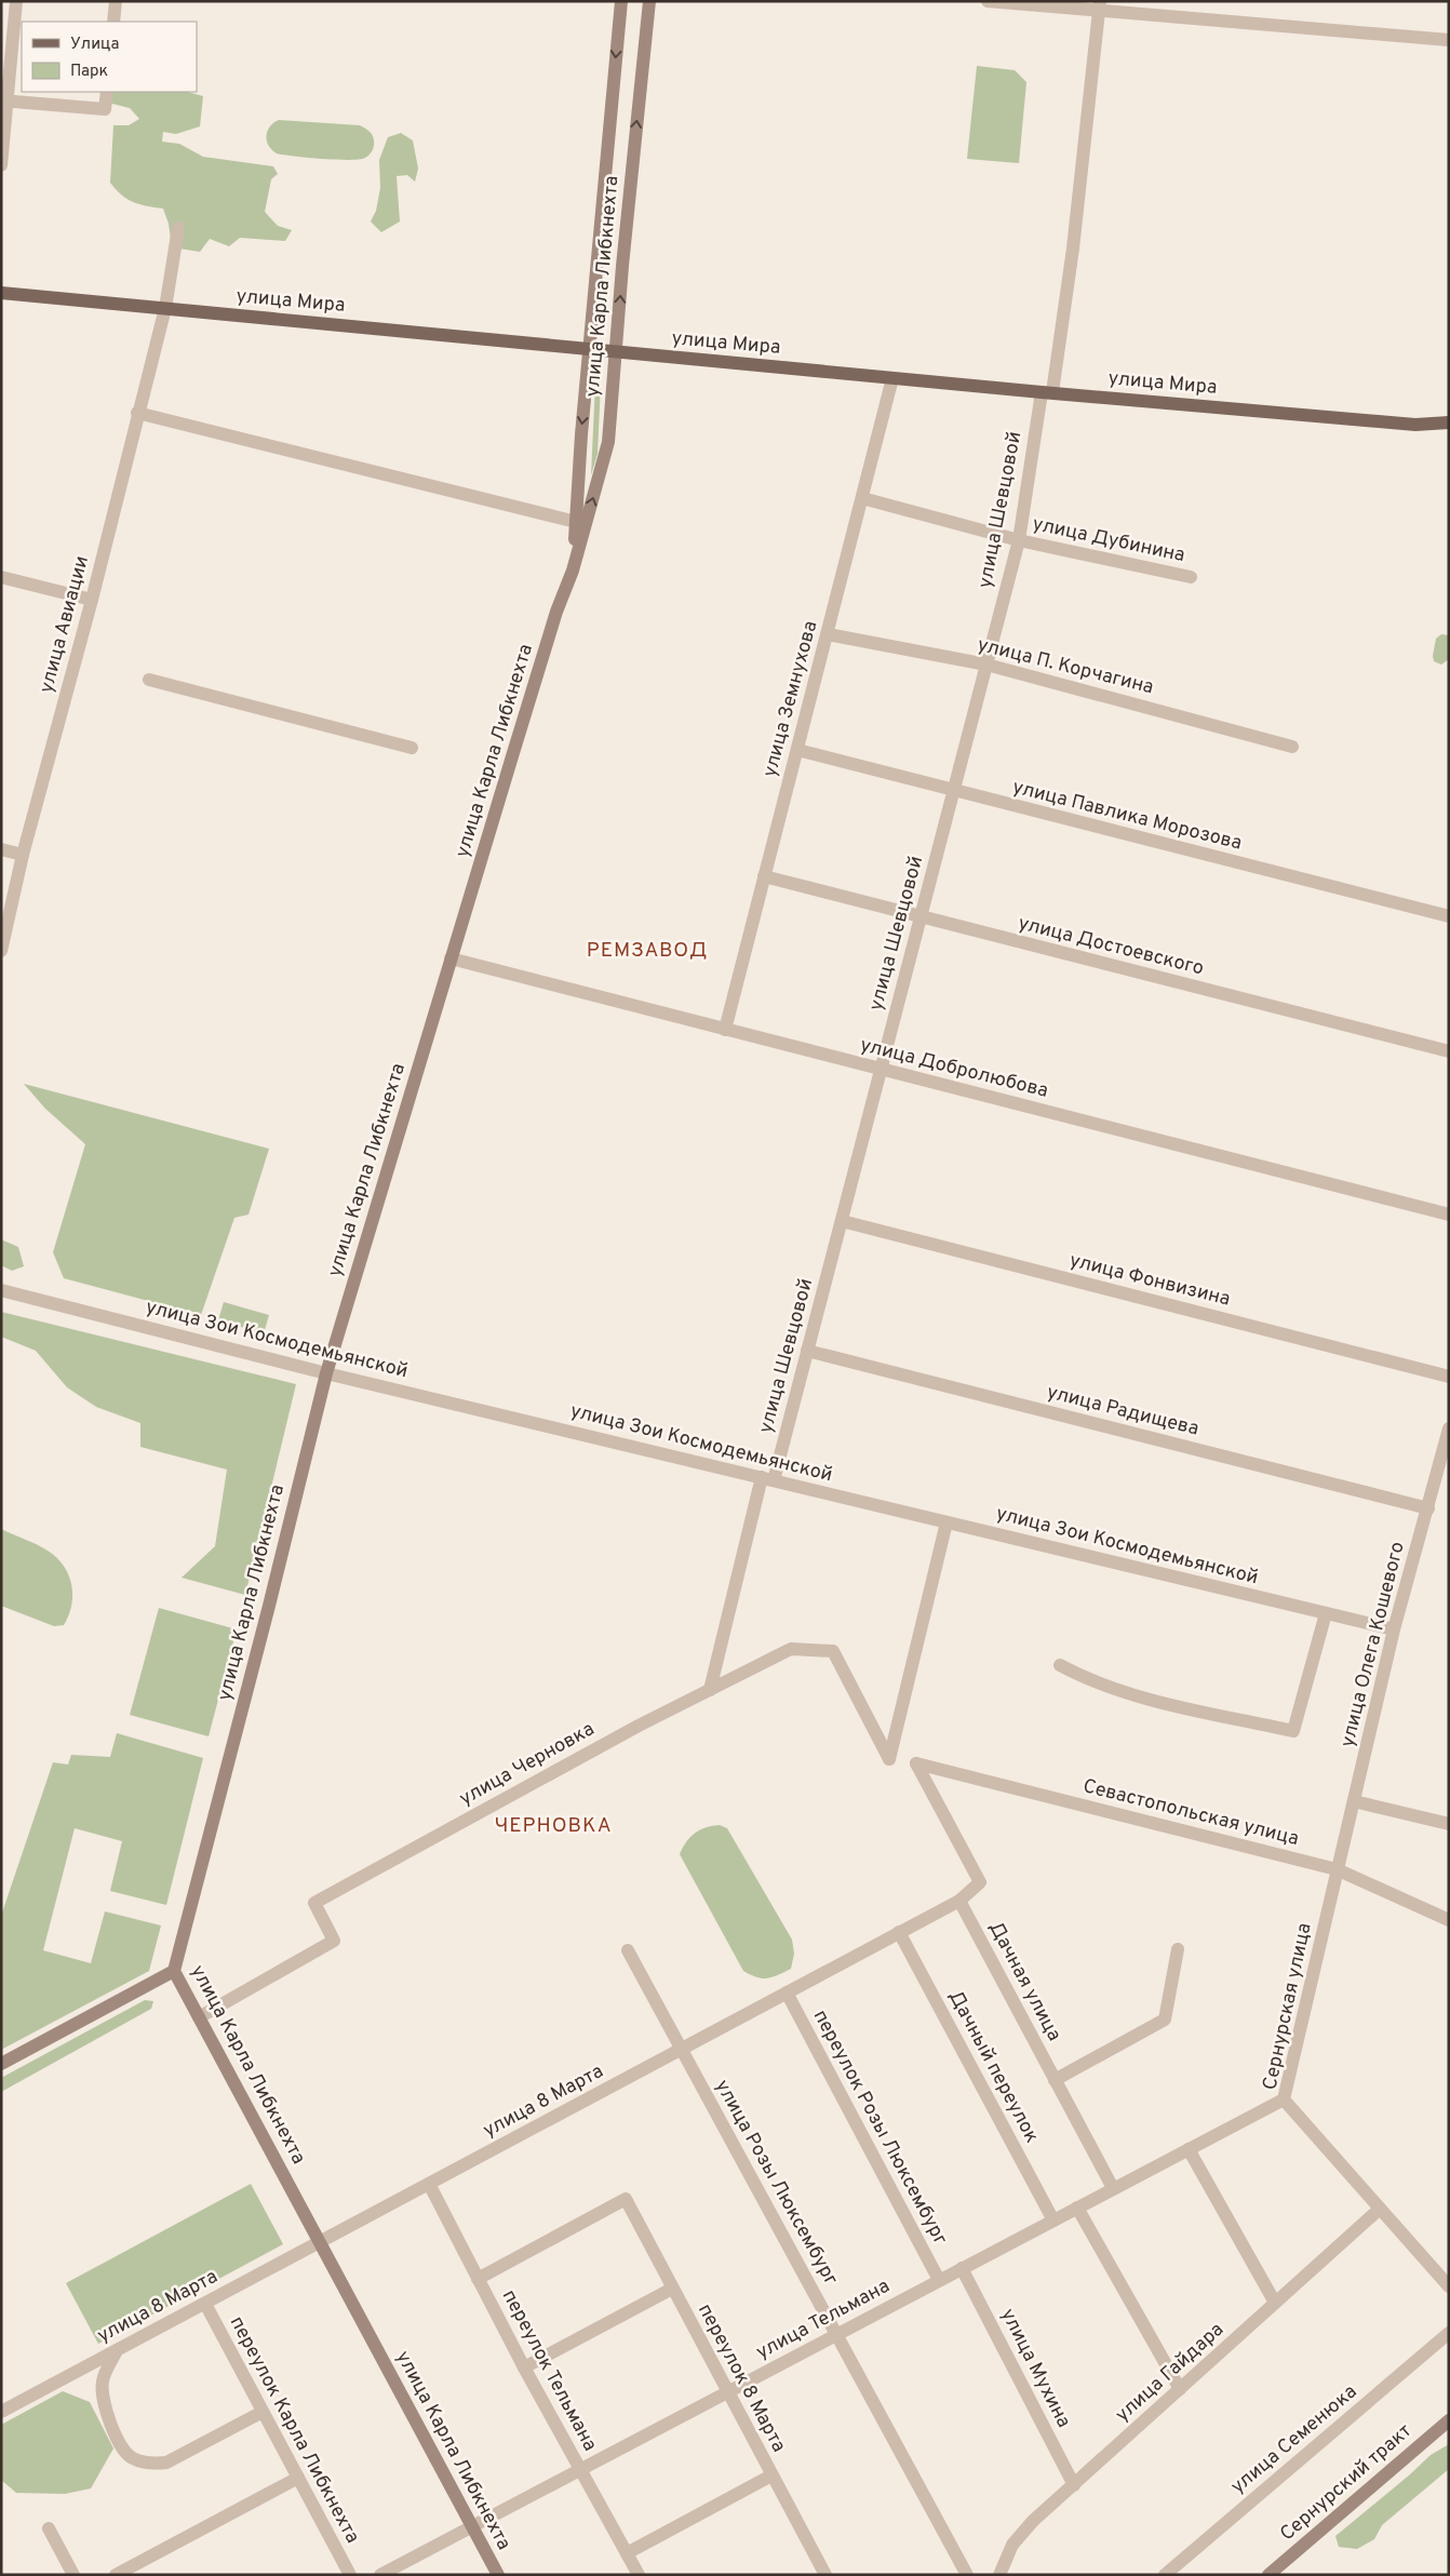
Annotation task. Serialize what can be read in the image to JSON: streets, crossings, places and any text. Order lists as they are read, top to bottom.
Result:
{
  "streets": {
    "main road": ["улица Карла Либкнехта", "улица Мира", "Сернурский тракт"],
    "street": [
      "улица Шевцовой",
      "улица Дубинина",
      "улица Авиации",
      "улица П. Корчагина",
      "улица Земнухова",
      "улица Павлика Морозова",
      "улица Достоевского",
      "улица Добролюбова",
      "улица Фонвизина",
      "улица Зои Космодемьянской",
      "улица Радищева",
      "улица Олега Кошевого",
      "улица Черновка",
      "Севастопольская улица",
      "Дачная улица",
      "Сернурская улица",
      "Дачный переулок",
      "улица 8 Марта",
      "переулок Розы Люксембург",
      "улица Розы Люксембург",
      "улица Тельмана",
      "улица Мухина",
      "переулок Тельмана",
      "улица Гайдара",
      "переулок 8 Марта",
      "переулок Карла Либкнехта",
      "улица Семенюка"
    ]
  },
  "crossings": [
    ["улица Карла Либкнехта", "улица Мира"],
    ["улица Карла Либкнехта", "улица Добролюбова"],
    ["улица Карла Либкнехта", "улица Зои Космодемьянской"],
    ["улица Карла Либкнехта", "улица Черновка"],
    ["улица Карла Либкнехта", "улица 8 Марта"],
    ["улица Карла Либкнехта", "улица Тельмана"],
    ["улица Мира", "улица Шевцовой"],
    ["улица Мира", "улица Авиации"],
    ["улица Мира", "улица Земнухова"],
    ["улица Шевцовой", "улица Дубинина"],
    ["улица Шевцовой", "улица П. Корчагина"],
    ["улица Шевцовой", "улица Павлика Морозова"],
    ["улица Шевцовой", "улица Достоевского"],
    ["улица Шевцовой", "улица Добролюбова"],
    ["улица Шевцовой", "улица Фонвизина"],
    ["улица Шевцовой", "улица Зои Космодемьянской"],
    ["улица Шевцовой", "улица Радищева"],
    ["улица Шевцовой", "улица Черновка"],
    ["улица Дубинина", "улица Земнухова"],
    ["улица П. Корчагина", "улица Земнухова"],
    ["улица Земнухова", "улица Павлика Морозова"],
    ["улица Земнухова", "улица Достоевского"],
    ["улица Земнухова", "улица Добролюбова"],
    ["улица Зои Космодемьянской", "улица Олега Кошевого"],
    ["улица Зои Космодемьянской", "улица Черновка"],
    ["улица Радищева", "улица Олега Кошевого"],
    ["улица Олега Кошевого", "Севастопольская улица"],
    ["улица Олега Кошевого", "Сернурская улица"],
    ["Севастопольская улица", "Сернурская улица"],
    ["Севастопольская улица", "улица 8 Марта"],
    ["Дачная улица", "улица 8 Марта"],
    ["Дачная улица", "улица Тельмана"],
    ["Сернурская улица", "улица Тельмана"],
    ["Сернурская улица", "улица Гайдара"],
    ["Дачный переулок", "улица 8 Марта"],
    ["Дачный переулок", "улица Тельмана"],
    ["улица 8 Марта", "переулок Розы Люксембург"],
    ["улица 8 Марта", "улица Розы Люксембург"],
    ["улица 8 Марта", "переулок Тельмана"],
    ["улица 8 Марта", "переулок Карла Либкнехта"],
    ["переулок Розы Люксембург", "улица Тельмана"],
    ["улица Розы Люксембург", "улица Тельмана"],
    ["улица Тельмана", "улица Мухина"],
    ["улица Тельмана", "переулок Тельмана"],
    ["улица Тельмана", "переулок 8 Марта"],
    ["улица Мухина", "улица Гайдара"],
    ["переулок Тельмана", "переулок 8 Марта"]
  ],
  "districts": ["РЕМЗАВОД", "ЧЕРНОВКА"],
  "legend": ["Улица", "Парк"]
}
